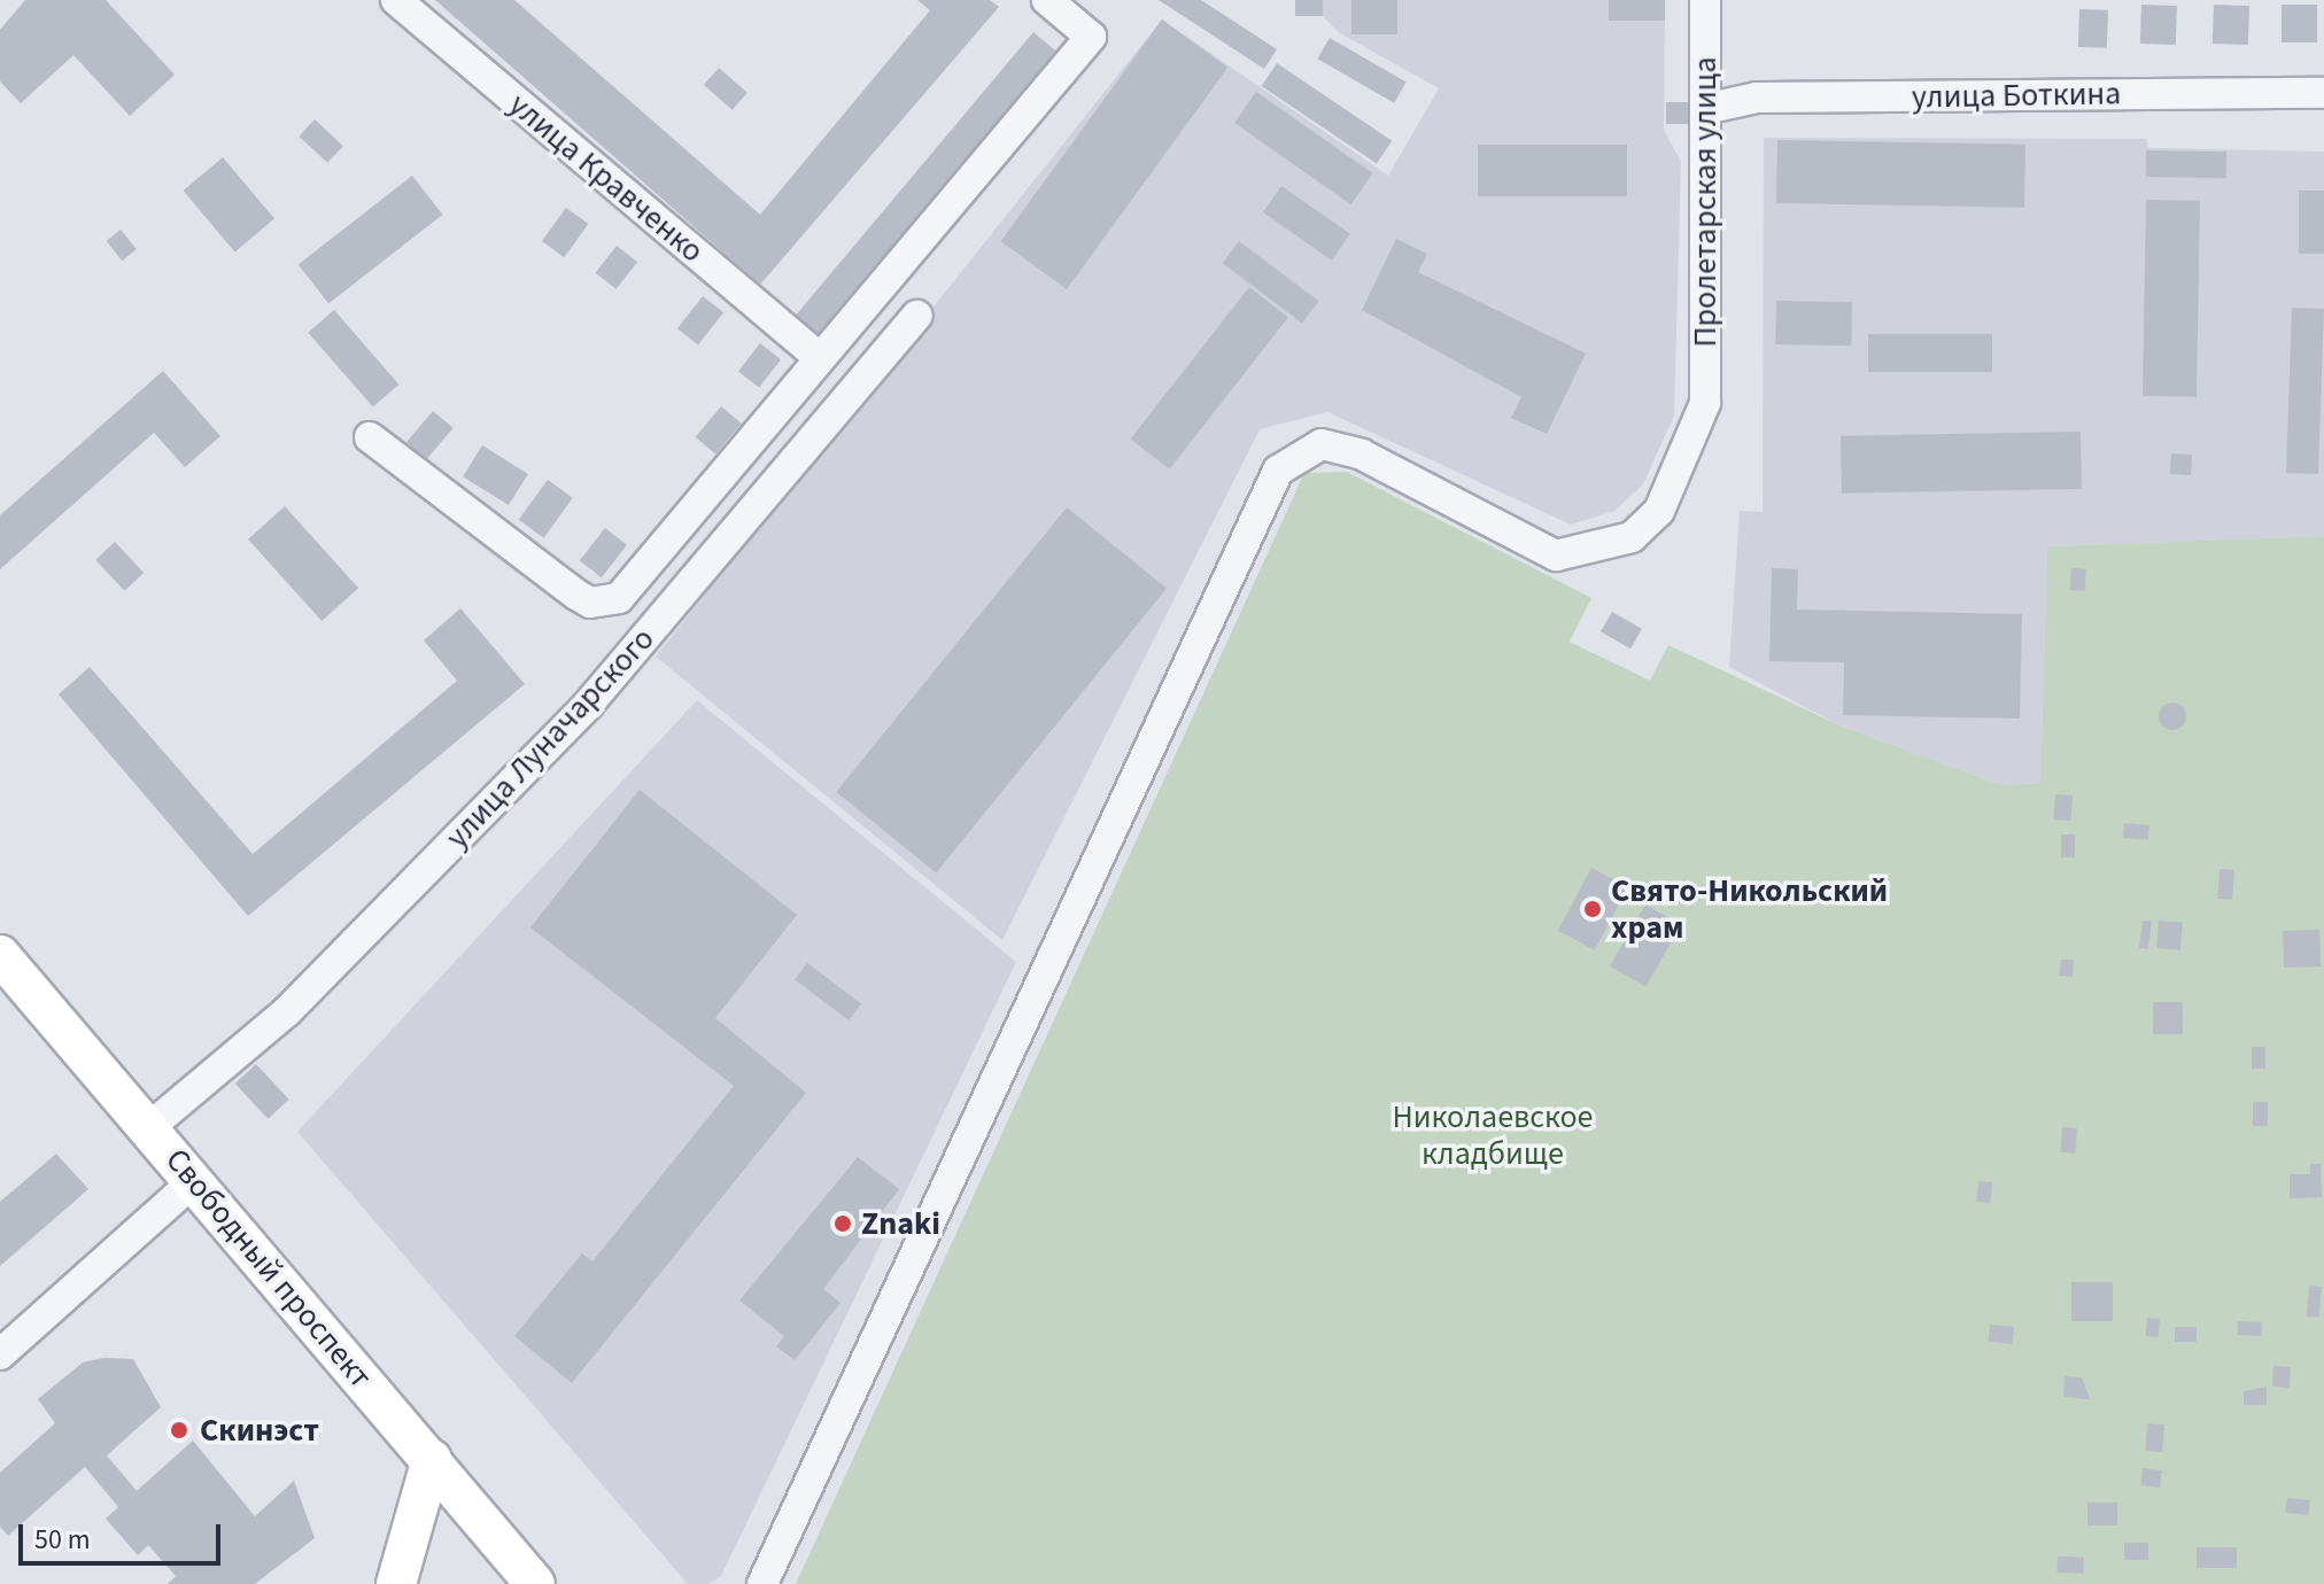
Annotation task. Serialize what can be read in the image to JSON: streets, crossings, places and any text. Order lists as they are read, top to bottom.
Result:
{
  "streets": {
    "main road": ["Свободный проспект"],
    "street": [
      "улица Боткина",
      "улица Кравченко",
      "Пролетарская улица",
      "улица Луначарского"
    ]
  },
  "crossings": [
    ["улица Боткина", "Пролетарская улица"],
    ["улица Кравченко", "улица Луначарского"],
    ["улица Луначарского", "Свободный проспект"]
  ],
  "parks": ["Николаевское кладбище"],
  "places": ["Свято-Никольский храм", "Znaki", "Скинэст"],
  "scale_bar": "50 m"
}
